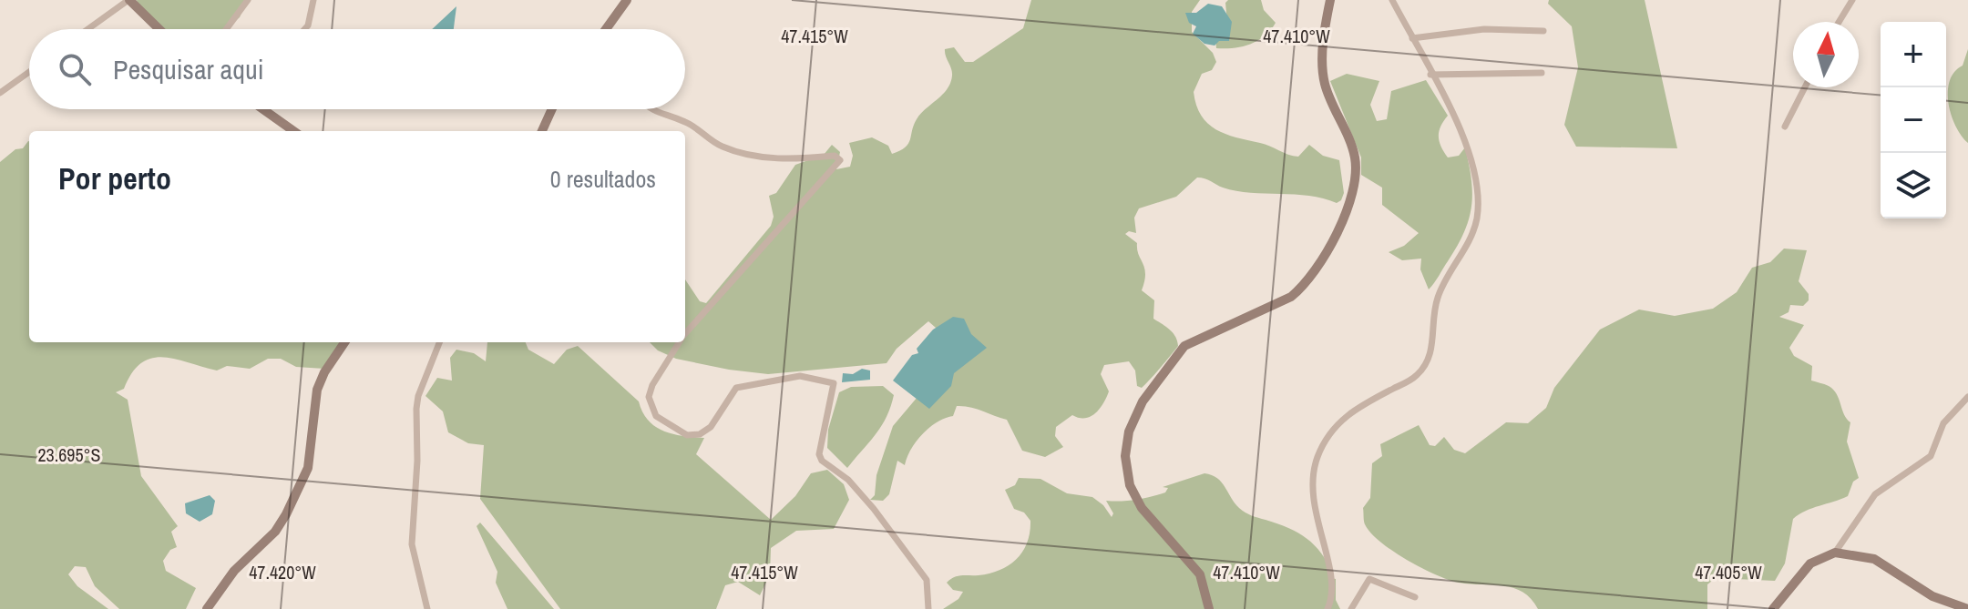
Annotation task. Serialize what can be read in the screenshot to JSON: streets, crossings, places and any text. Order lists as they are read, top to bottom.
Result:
{
  "north": "top",
  "page": {
    "map_buttons": ["+", "−"],
    "search": "Pesquisar aqui",
    "heading": ["Por perto", "0 resultados"]
  },
  "coordinates": [
    "47.415°W",
    "47.410°W",
    "23.695°S",
    "47.420°W",
    "47.405°W"
  ]
}
